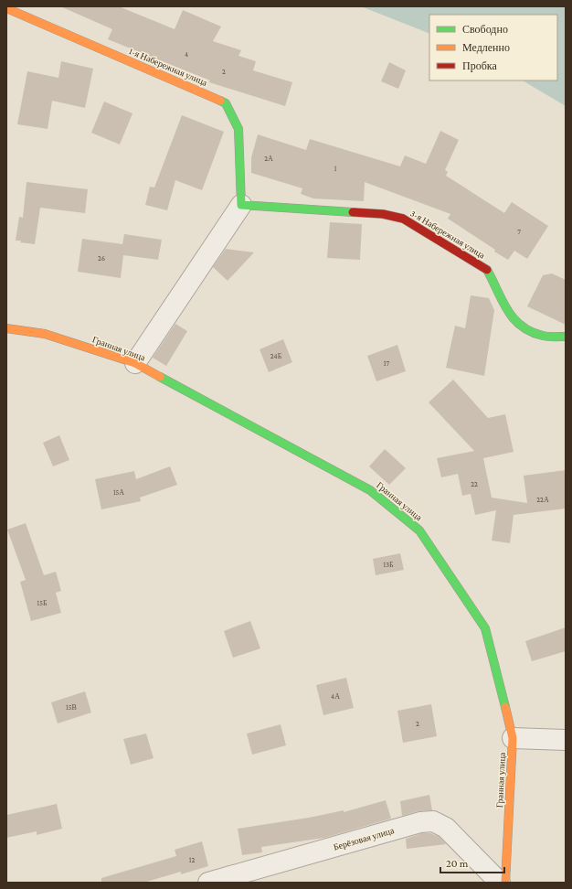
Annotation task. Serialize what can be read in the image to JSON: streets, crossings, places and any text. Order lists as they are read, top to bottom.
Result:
{
  "streets": {
    "street": [
      "1-я Набережная улица",
      "3-я Набережная улица",
      "Гранная улица",
      "Берёзовая улица"
    ]
  },
  "crossings": [
    ["1-я Набережная улица", "3-я Набережная улица"]
  ],
  "house_numbers": [
    "4",
    "2",
    "2А",
    "1",
    "7",
    "26",
    "24Б",
    "17",
    "22",
    "15А",
    "22А",
    "13Б",
    "15Б",
    "4А",
    "15В",
    "2",
    "12"
  ],
  "legend": ["Свободно", "Медленно", "Пробка"],
  "scale_bar": "20 m"
}
